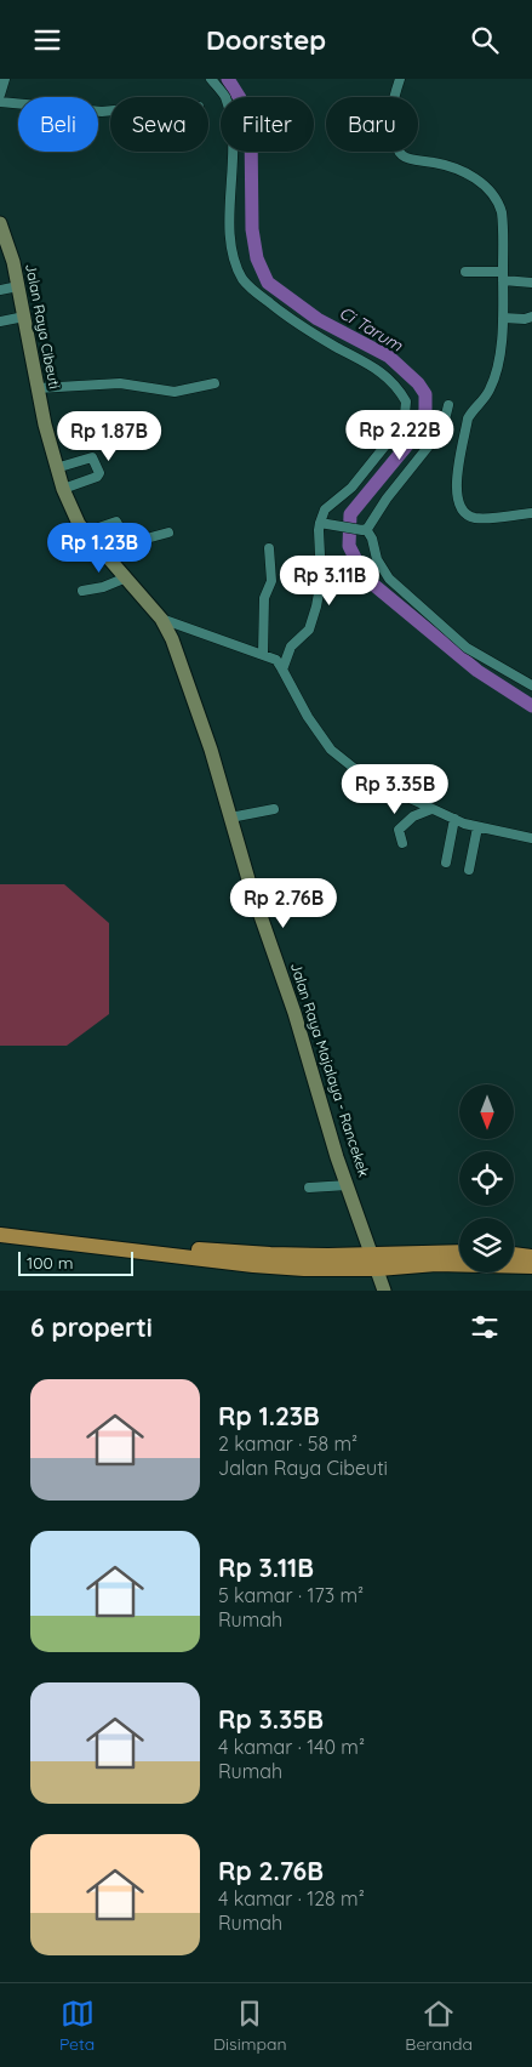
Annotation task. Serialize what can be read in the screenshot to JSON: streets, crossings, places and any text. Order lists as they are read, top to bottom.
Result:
{
  "streets": {
    "main road": ["Jalan Raya Cibeuti", "Jalan Raya Majalaya - Rancekek"]
  },
  "crossings": [
    ["Jalan Raya Cibeuti", "Jalan Raya Majalaya - Rancekek"]
  ],
  "water": ["Ci Tarum"],
  "scale_bar": "100 m",
  "north": "bottom",
  "page": {
    "header": "Doorstep",
    "chip": [
      "Beli",
      "Sewa",
      "Filter",
      "Baru"
    ],
    "price": [
      "Rp 2.22B",
      "Rp 1.87B",
      "Rp 1.23B",
      "Rp 3.11B",
      "Rp 3.35B",
      "Rp 2.76B"
    ],
    "scale": "100 m",
    "heading": "6 properti",
    "list": [
      {
        "name": "Rp 1.23B",
        "note": "2 kamar · 58 m² · Jalan Raya Cibeuti"
      },
      {
        "name": "Rp 3.11B",
        "note": "5 kamar · 173 m² · Rumah"
      },
      {
        "name": "Rp 3.35B",
        "note": "4 kamar · 140 m² · Rumah"
      },
      {
        "name": "Rp 2.76B",
        "note": "4 kamar · 128 m² · Rumah"
      }
    ],
    "tabs": ["Peta", "Disimpan", "Beranda"]
  }
}
